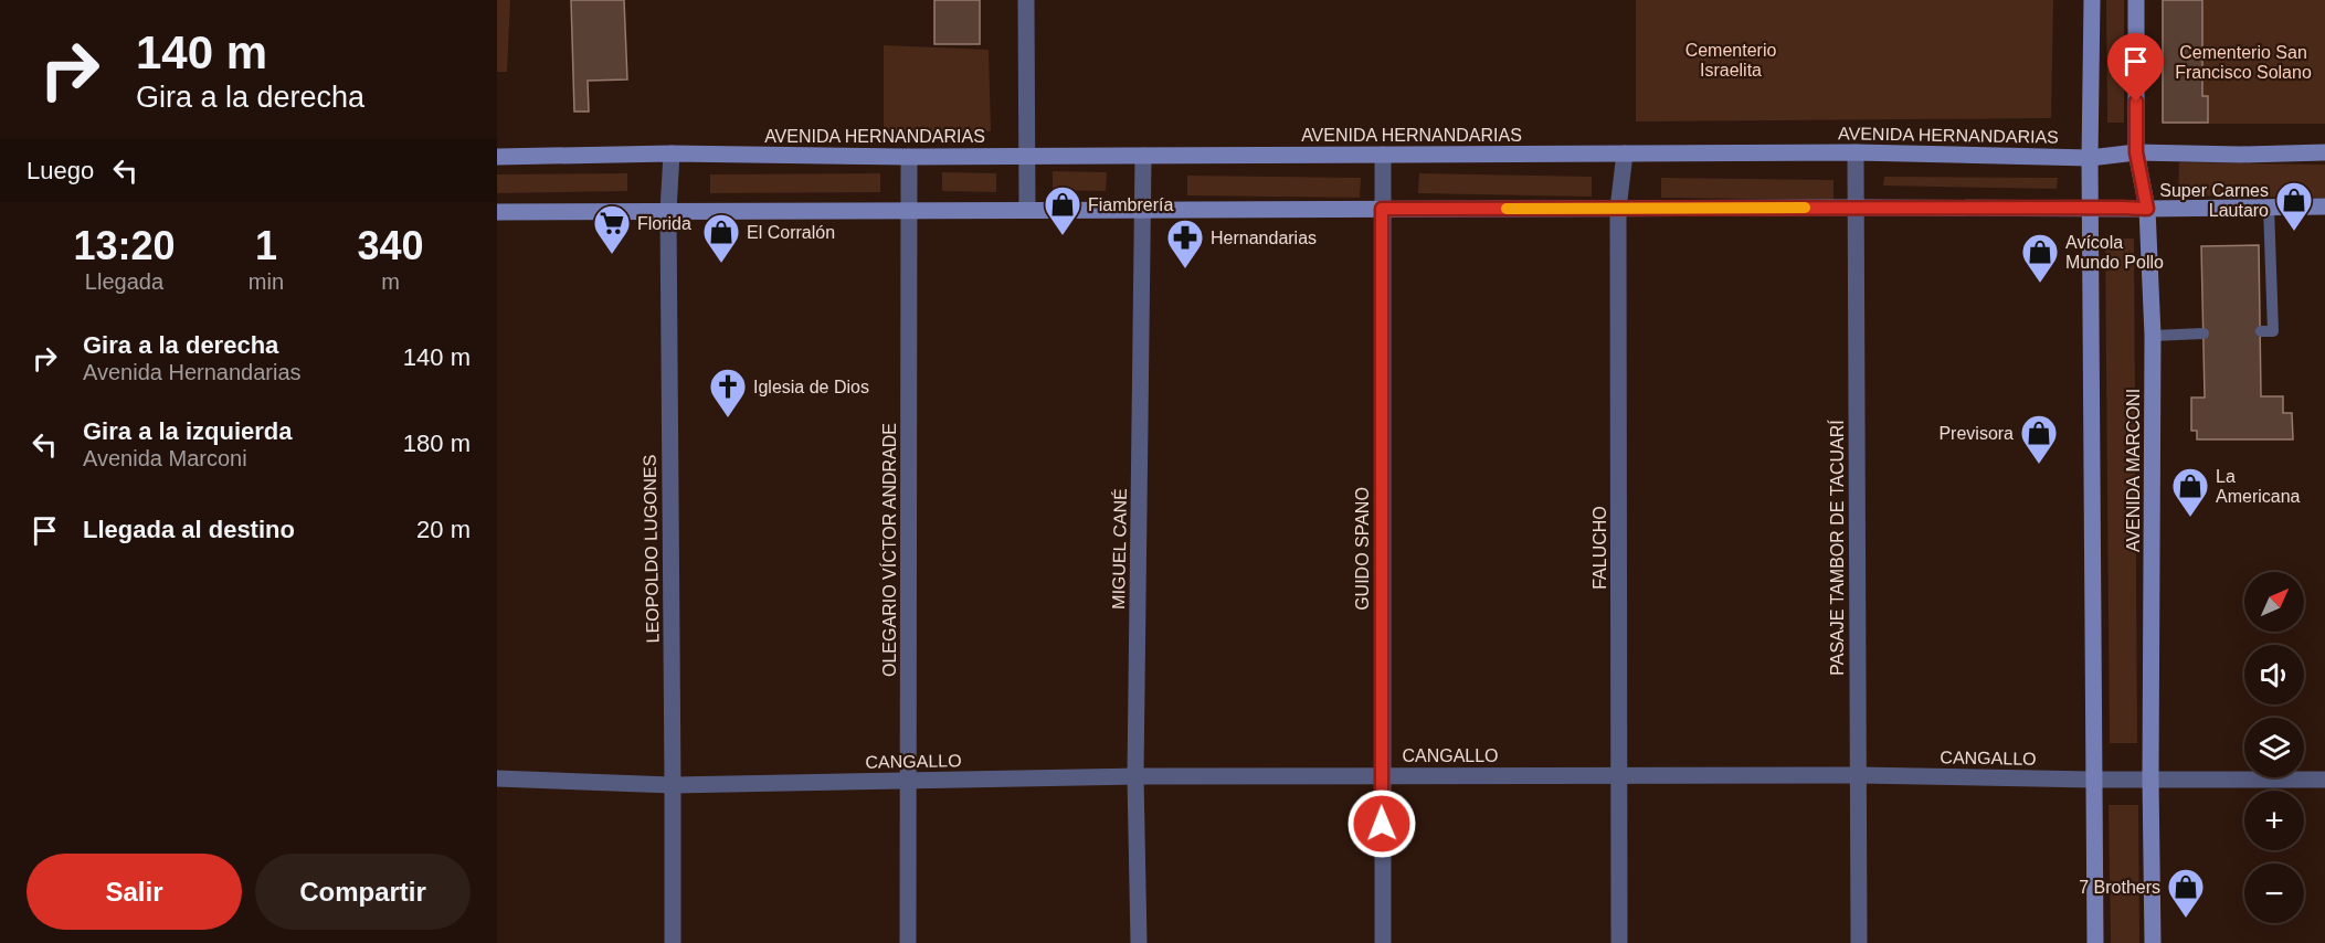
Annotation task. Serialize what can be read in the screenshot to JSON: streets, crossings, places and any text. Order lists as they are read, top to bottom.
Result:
{
  "streets": {
    "main road": ["AVENIDA HERNANDARIAS", "AVENIDA MARCONI"],
    "street": [
      "FALUCHO",
      "PASAJE TAMBOR DE TACUARÍ",
      "LEOPOLDO LUGONES",
      "MIGUEL CANÉ",
      "GUIDO SPANO",
      "OLEGARIO VÍCTOR ANDRADE",
      "CANGALLO"
    ]
  },
  "crossings": [
    ["AVENIDA HERNANDARIAS", "AVENIDA MARCONI"],
    ["AVENIDA HERNANDARIAS", "FALUCHO"],
    ["AVENIDA HERNANDARIAS", "PASAJE TAMBOR DE TACUARÍ"],
    ["AVENIDA HERNANDARIAS", "LEOPOLDO LUGONES"],
    ["AVENIDA HERNANDARIAS", "MIGUEL CANÉ"],
    ["AVENIDA HERNANDARIAS", "GUIDO SPANO"],
    ["AVENIDA HERNANDARIAS", "OLEGARIO VÍCTOR ANDRADE"],
    ["AVENIDA MARCONI", "CANGALLO"],
    ["FALUCHO", "CANGALLO"],
    ["PASAJE TAMBOR DE TACUARÍ", "CANGALLO"],
    ["LEOPOLDO LUGONES", "CANGALLO"],
    ["MIGUEL CANÉ", "CANGALLO"],
    ["GUIDO SPANO", "CANGALLO"],
    ["OLEGARIO VÍCTOR ANDRADE", "CANGALLO"]
  ],
  "parks": ["Cementerio Israelita", "Cementerio San Francisco Solano"],
  "places": {
    "shop": [
      "Super Carnes Lautaro",
      "Fiambrería",
      "El Corralón",
      "Avícola Mundo Pollo",
      "Previsora",
      "La Americana",
      "7 Brothers"
    ],
    "supermarket": ["Florida"],
    "pharmacy": ["Hernandarias"],
    "church": ["Iglesia de Dios"]
  },
  "north": "top right",
  "page": {
    "turn": ["140 m", "Gira a la derecha"],
    "then": "Luego",
    "eta": [
      "13:20",
      "Llegada",
      "1",
      "min",
      "340",
      "m"
    ],
    "list": [
      {
        "name": "Gira a la derecha",
        "note": "Avenida Hernandarias",
        "value": "140 m"
      },
      {
        "name": "Gira a la izquierda",
        "note": "Avenida Marconi",
        "value": "180 m"
      },
      {
        "name": "Llegada al destino",
        "value": "20 m"
      }
    ],
    "map_buttons": ["+", "−"],
    "buttons": ["Salir", "Compartir"]
  }
}
